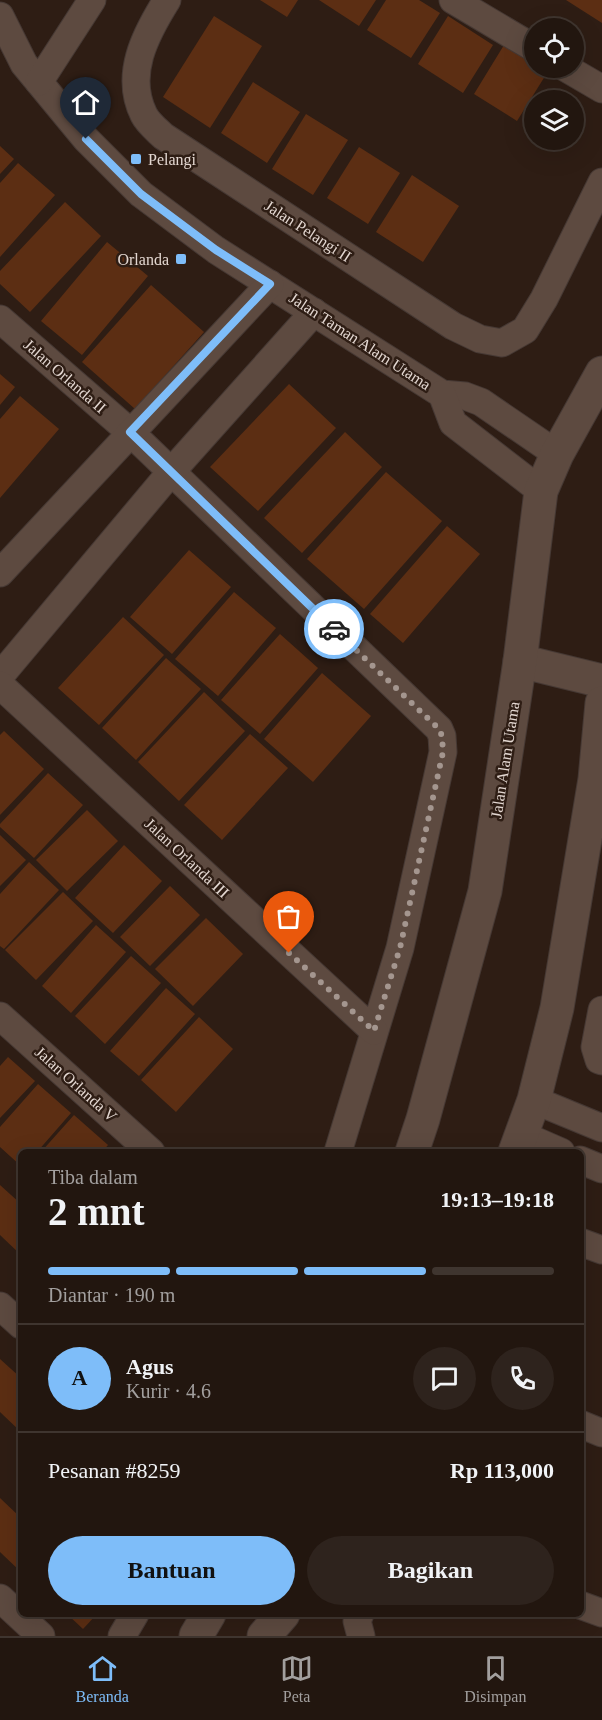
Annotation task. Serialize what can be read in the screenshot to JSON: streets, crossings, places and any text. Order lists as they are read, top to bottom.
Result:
{
  "streets": {
    "main road": ["Jalan Alam Utama"],
    "street": [
      "Jalan Pelangi II",
      "Jalan Taman Alam Utama",
      "Jalan Orlanda II",
      "Jalan Orlanda III",
      "Jalan Orlanda V"
    ]
  },
  "crossings": [
    ["Jalan Taman Alam Utama", "Jalan Alam Utama"],
    ["Jalan Orlanda II", "Jalan Orlanda III"]
  ],
  "places": {
    "transit": ["Pelangi", "Orlanda"]
  },
  "page": {
    "heading": ["2 mnt", "Tiba dalam", "19:13–19:18"],
    "panel": [
      "Agus",
      "Kurir · 4.6",
      "Pesanan #8259",
      "Rp 113,000"
    ],
    "bar": "Diantar · 190 m",
    "round": "A",
    "buttons": ["Bantuan", "Bagikan"],
    "tabs": ["Beranda", "Peta", "Disimpan"]
  }
}
